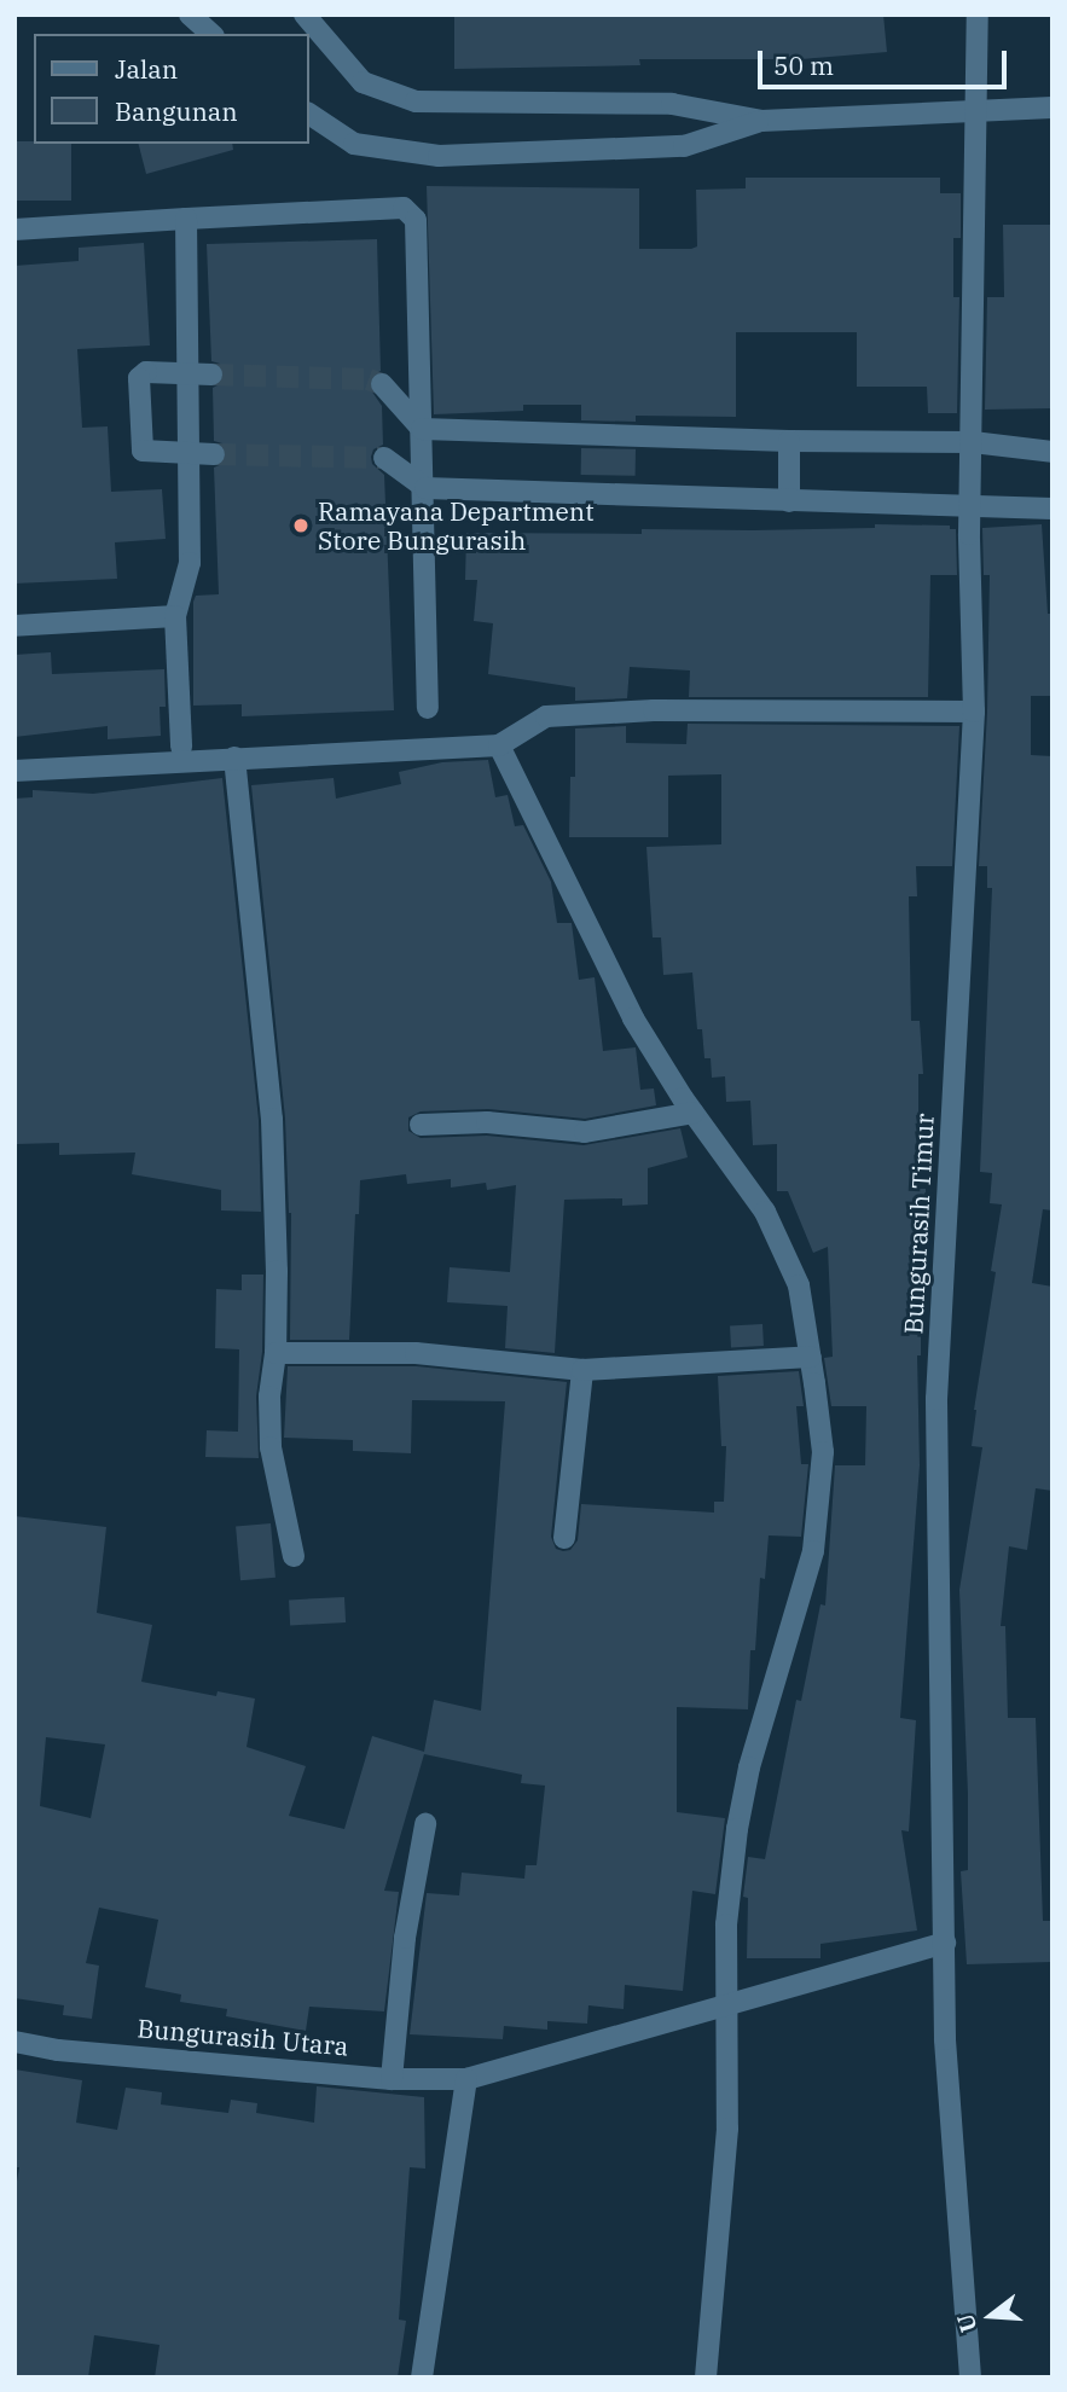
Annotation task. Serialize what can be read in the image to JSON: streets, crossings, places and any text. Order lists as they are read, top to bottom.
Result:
{
  "streets": {
    "street": ["Bungurasih Timur", "Bungurasih Utara"]
  },
  "crossings": [
    ["Bungurasih Timur", "Bungurasih Utara"]
  ],
  "places": ["Ramayana Department Store Bungurasih"],
  "legend": ["Jalan", "Bangunan"],
  "scale_bar": "50 m",
  "north": "left"
}
